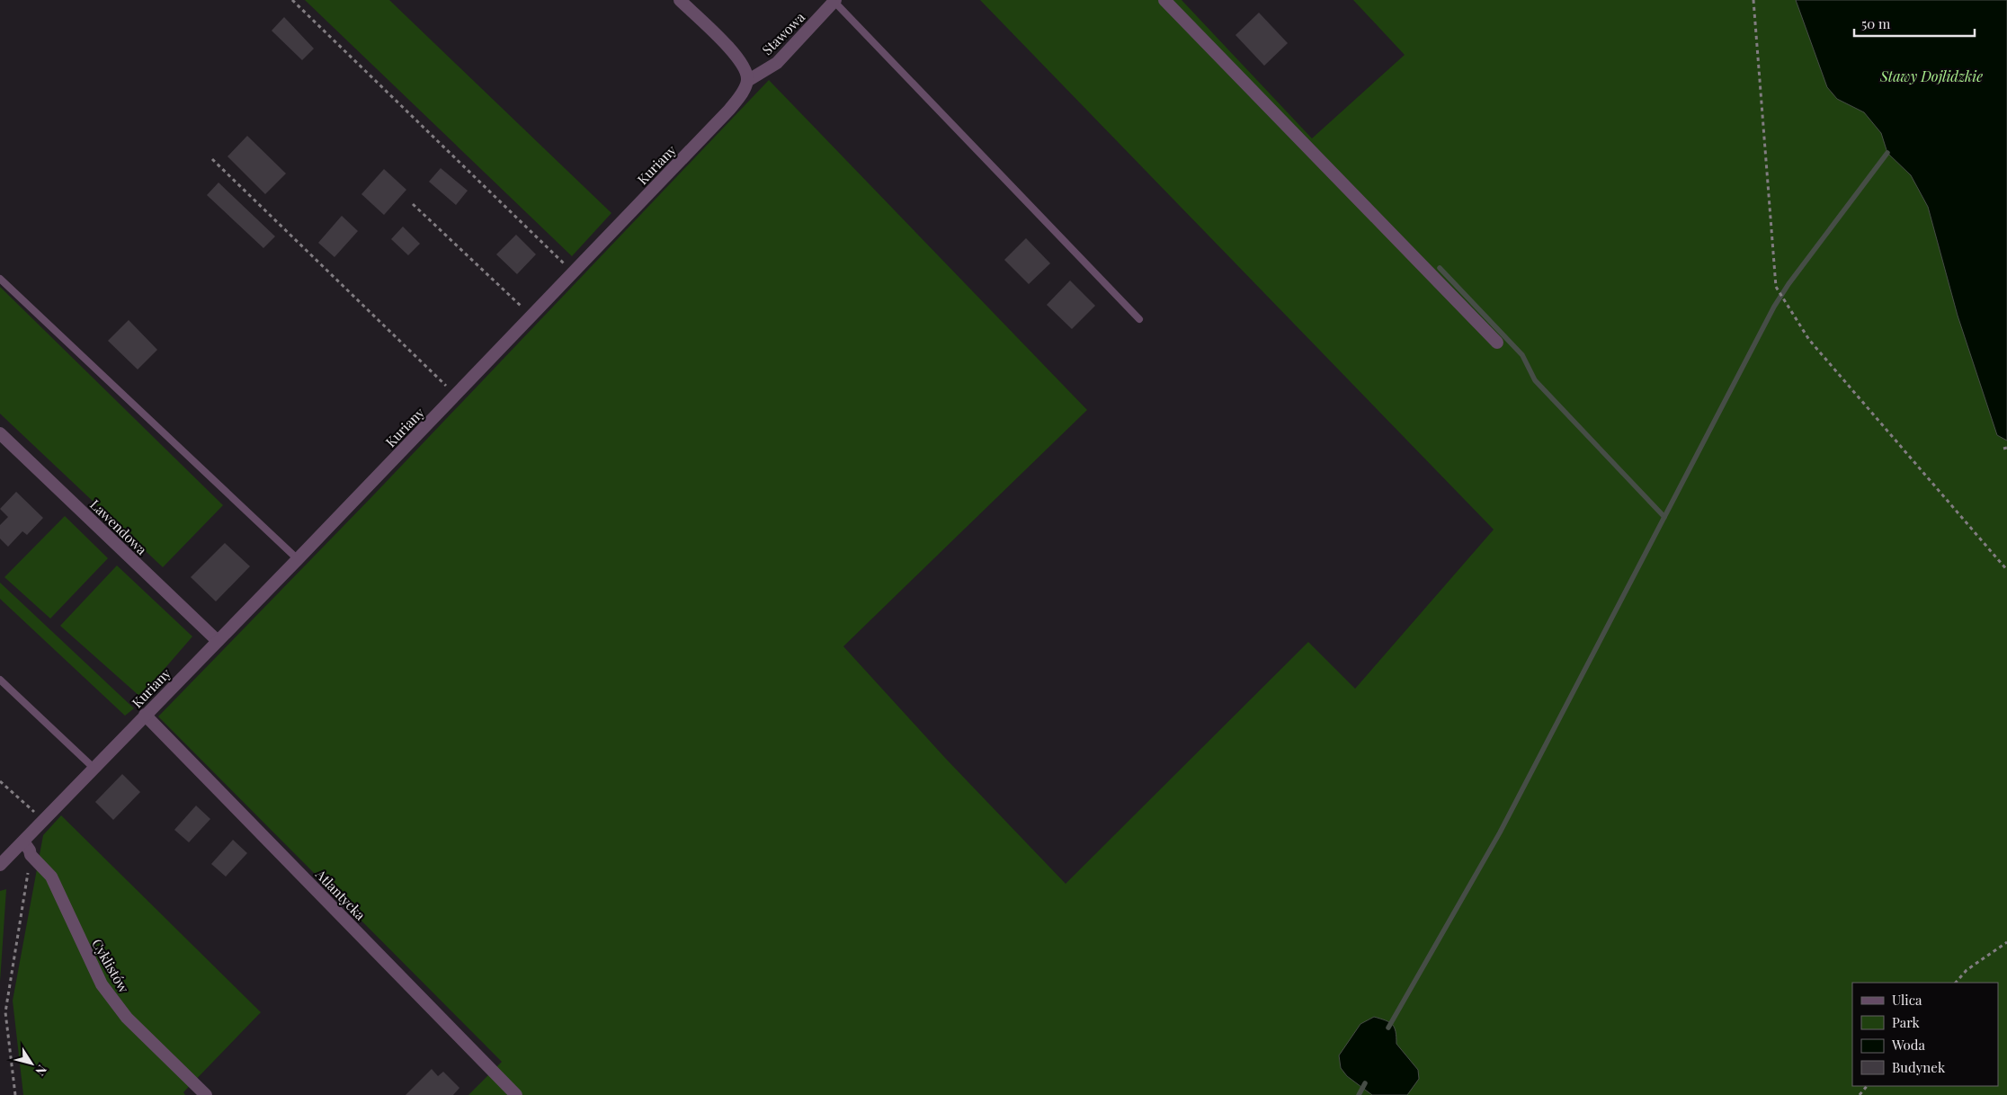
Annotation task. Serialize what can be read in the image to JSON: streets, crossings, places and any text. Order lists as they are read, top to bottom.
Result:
{
  "streets": {
    "street": [
      "Stawowa",
      "Kuriany",
      "Lawendowa",
      "Atlantycka",
      "Cyklistów"
    ]
  },
  "crossings": [
    ["Stawowa", "Kuriany"],
    ["Kuriany", "Lawendowa"],
    ["Kuriany", "Atlantycka"],
    ["Kuriany", "Cyklistów"]
  ],
  "water": ["Stawy Dojlidzkie"],
  "legend": [
    "Ulica",
    "Park",
    "Woda",
    "Budynek"
  ],
  "scale_bar": "50 m",
  "north": "bottom right"
}
